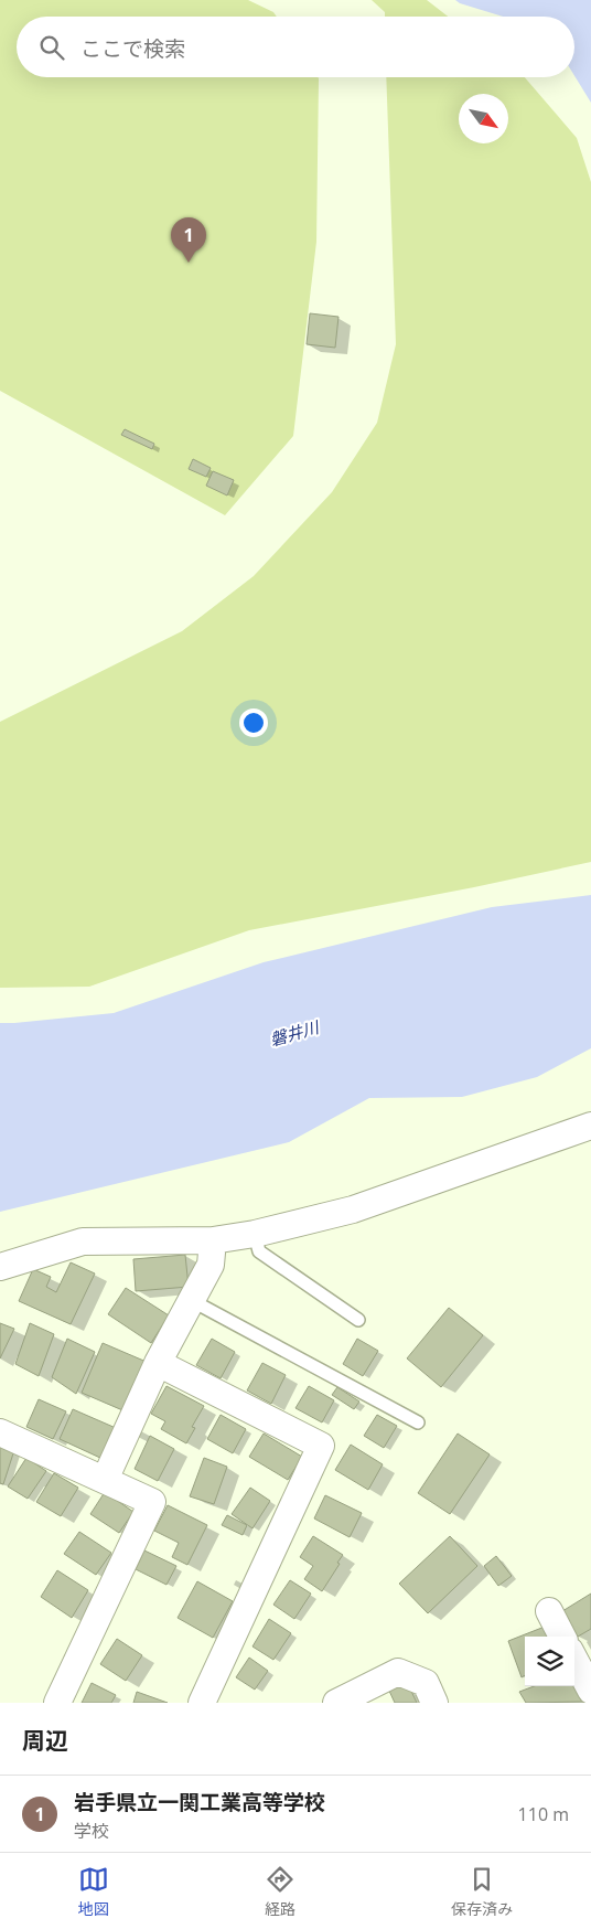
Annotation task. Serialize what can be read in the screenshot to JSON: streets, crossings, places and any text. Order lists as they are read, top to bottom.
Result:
{
  "water": ["磐井川"],
  "north": "bottom right",
  "page": {
    "search": "ここで検索",
    "pins": "1",
    "heading": "周辺",
    "list": [
      {
        "mark": "1",
        "name": "岩手県立一関工業高等学校",
        "note": "学校",
        "value": "110 m"
      }
    ],
    "nav": ["地図", "経路", "保存済み"]
  }
}
